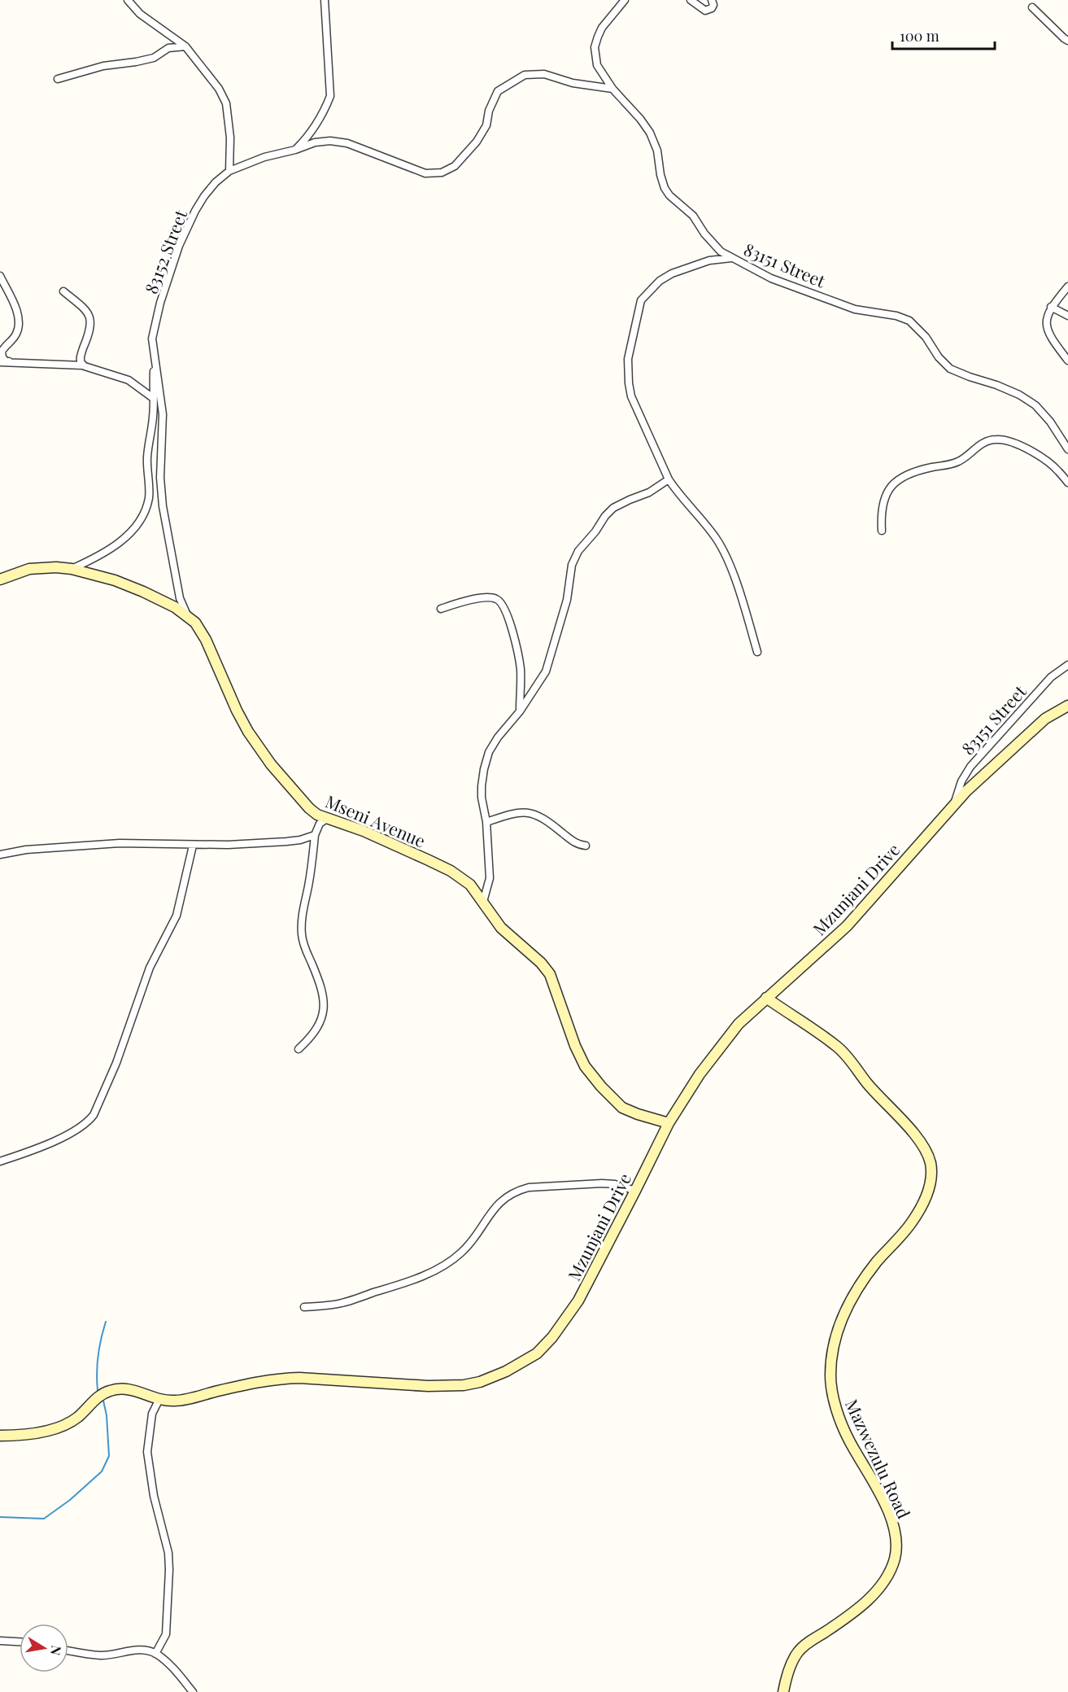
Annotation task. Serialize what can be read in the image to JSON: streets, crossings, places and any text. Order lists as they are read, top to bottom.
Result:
{
  "streets": {
    "street": [
      "83152 Street",
      "83151 Street",
      "Mseni Avenue",
      "Mzunjani Drive",
      "Mazwezulu Road"
    ]
  },
  "crossings": [
    ["83152 Street", "Mseni Avenue"],
    ["83151 Street", "Mzunjani Drive"],
    ["Mseni Avenue", "Mzunjani Drive"],
    ["Mzunjani Drive", "Mazwezulu Road"]
  ],
  "scale_bar": "100 m",
  "north": "right"
}
